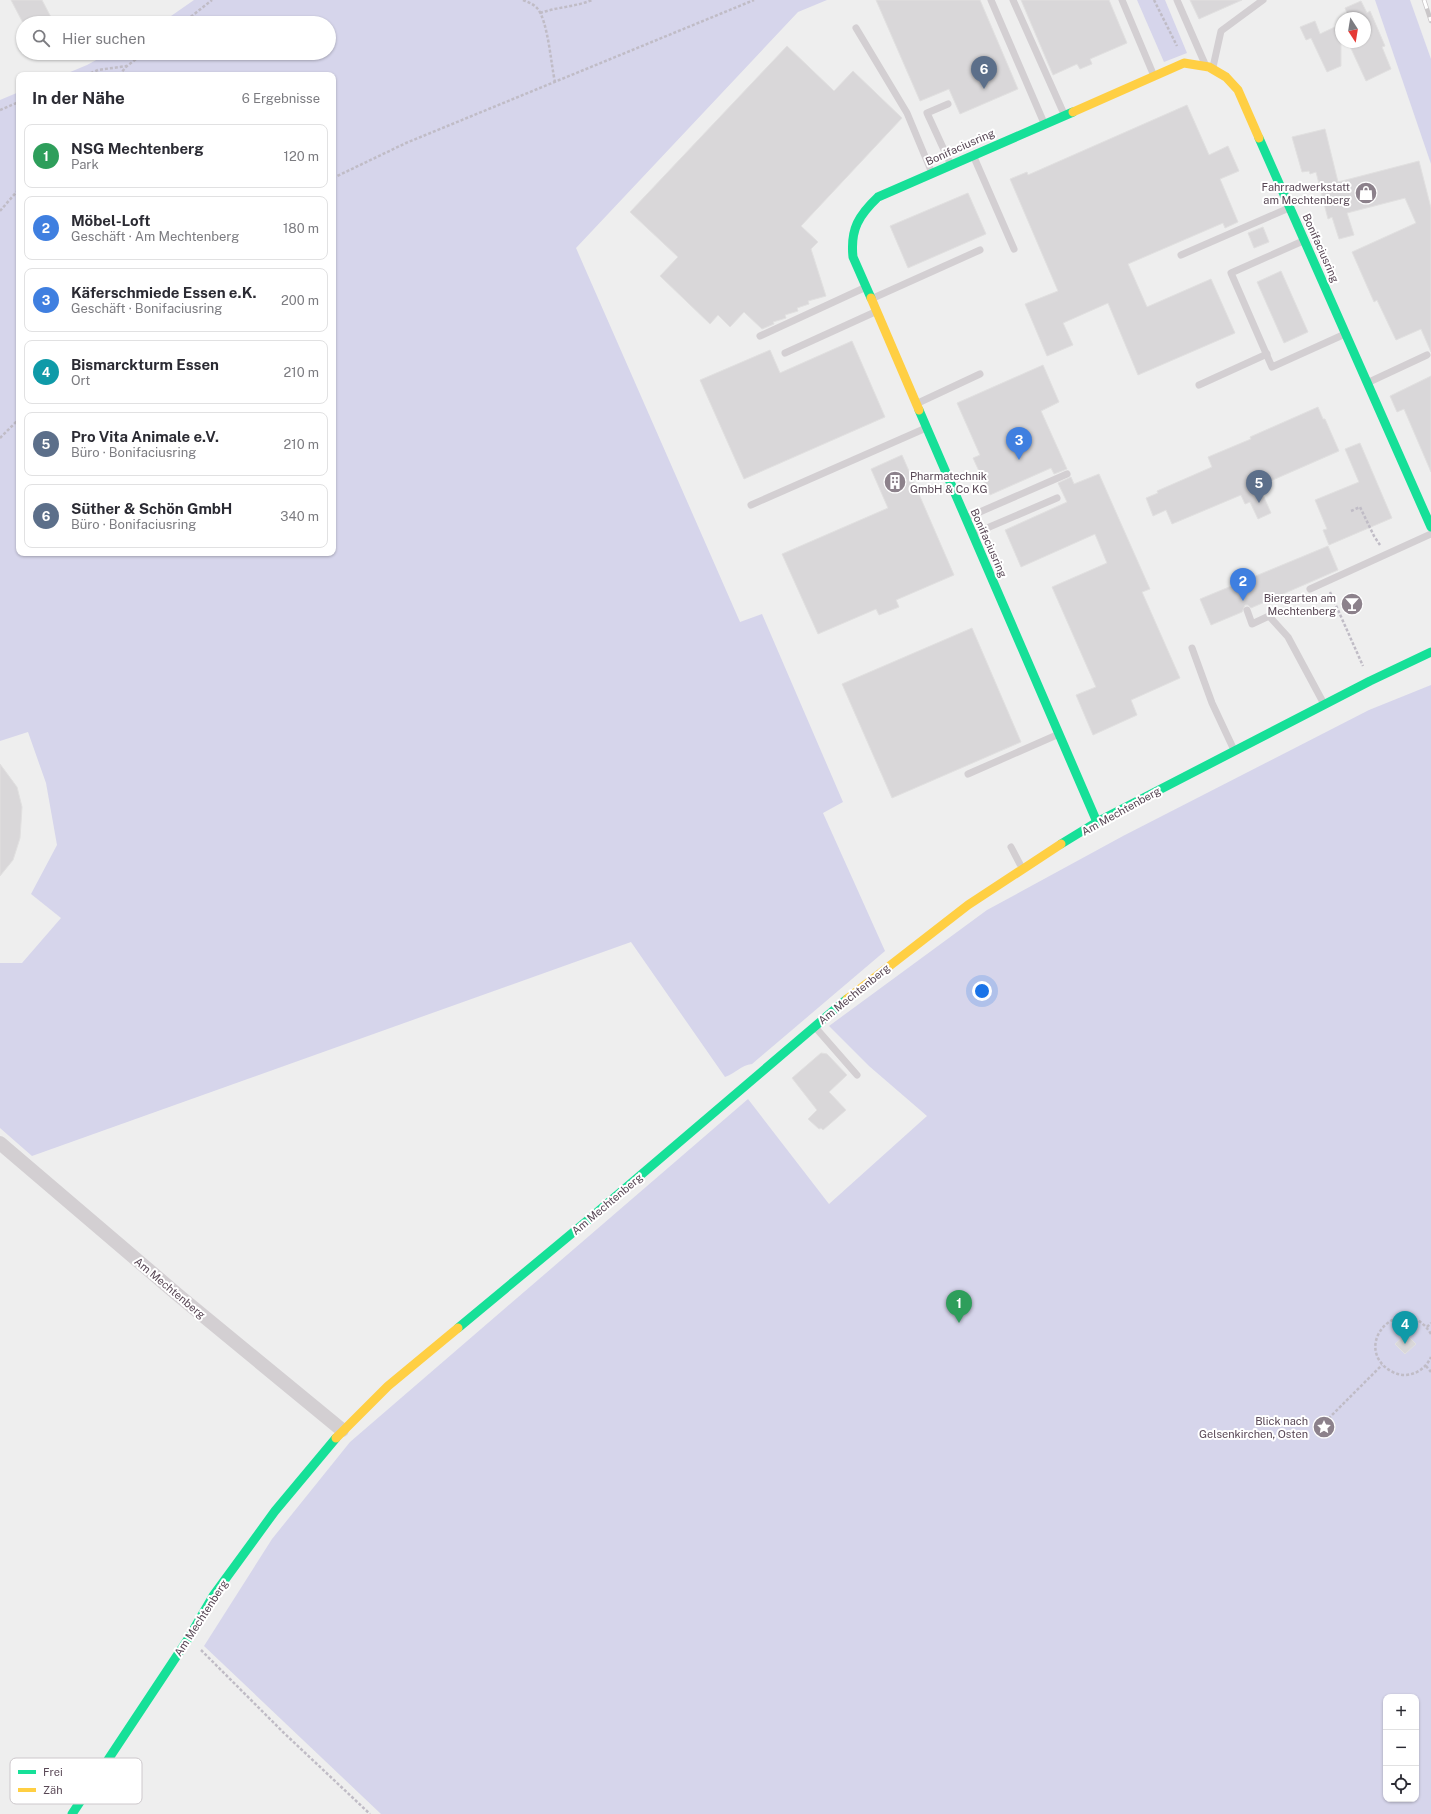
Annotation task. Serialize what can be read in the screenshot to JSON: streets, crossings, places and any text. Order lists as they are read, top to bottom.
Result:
{
  "streets": {
    "street": ["Bonifaciusring", "Am Mechtenberg"]
  },
  "crossings": [
    ["Bonifaciusring", "Am Mechtenberg"]
  ],
  "places": {
    "shop": ["Fahrradwerkstatt am Mechtenberg"],
    "building": ["Pharmatechnik GmbH & Co KG"],
    "bar": ["Biergarten am Mechtenberg"],
    "place": ["Blick nach Gelsenkirchen, Osten"]
  },
  "legend": ["Frei", "Zäh"],
  "north": "bottom",
  "page": {
    "search": "Hier suchen",
    "pins": [
      "6",
      "3",
      "5",
      "2",
      "1",
      "4"
    ],
    "heading": ["In der Nähe", "6 Ergebnisse"],
    "list": [
      {
        "mark": "1",
        "name": "NSG Mechtenberg",
        "note": "Park",
        "value": "120 m"
      },
      {
        "mark": "2",
        "name": "Möbel-Loft",
        "note": "Geschäft · Am Mechtenberg",
        "value": "180 m"
      },
      {
        "mark": "3",
        "name": "Käferschmiede Essen e.K.",
        "note": "Geschäft · Bonifaciusring",
        "value": "200 m"
      },
      {
        "mark": "4",
        "name": "Bismarckturm Essen",
        "note": "Ort",
        "value": "210 m"
      },
      {
        "mark": "5",
        "name": "Pro Vita Animale e.V.",
        "note": "Büro · Bonifaciusring",
        "value": "210 m"
      },
      {
        "mark": "6",
        "name": "Süther & Schön GmbH",
        "note": "Büro · Bonifaciusring",
        "value": "340 m"
      }
    ],
    "map_buttons": ["+", "−"]
  }
}
